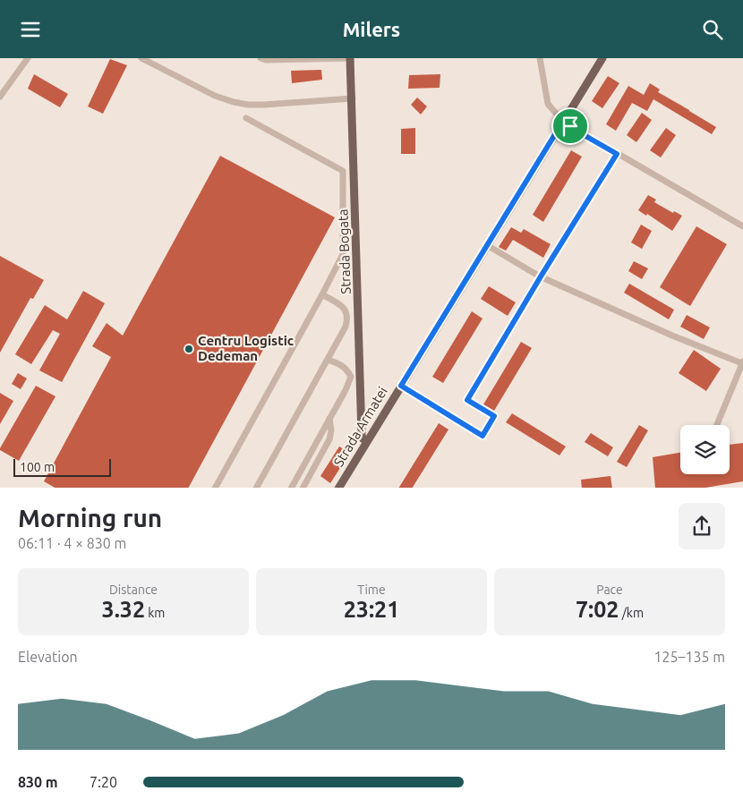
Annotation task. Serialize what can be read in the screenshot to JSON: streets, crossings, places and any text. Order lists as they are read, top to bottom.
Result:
{
  "streets": {
    "main road": ["Strada Bogata", "Strada Armatei"]
  },
  "crossings": [
    ["Strada Bogata", "Strada Armatei"]
  ],
  "places": ["Centru Logistic Dedeman"],
  "scale_bar": "100 m",
  "page": {
    "header": "Milers",
    "scale": "100 m",
    "heading": ["Morning run", "06:11 · 4 × 830 m"],
    "stats": [
      ["Distance", "3.32 km"],
      ["Time", "23:21"],
      ["Pace", "7:02 /km"]
    ],
    "chart": ["Elevation", "125–135 m"],
    "list": [
      {
        "name": "830 m",
        "note": "7:20"
      }
    ]
  }
}
